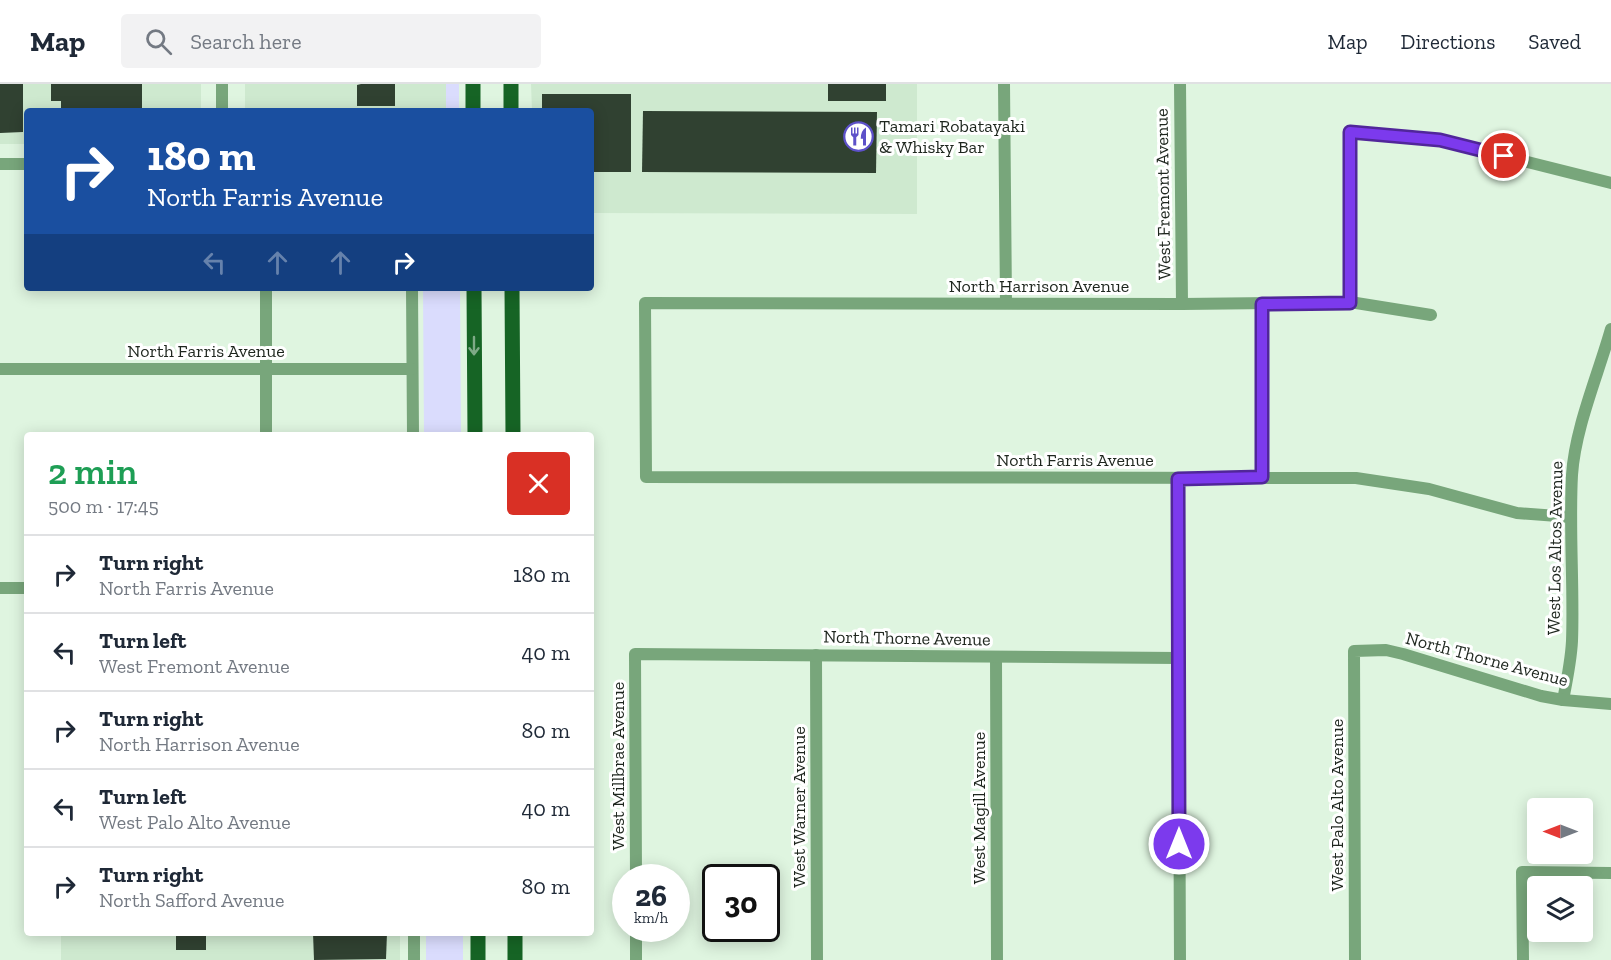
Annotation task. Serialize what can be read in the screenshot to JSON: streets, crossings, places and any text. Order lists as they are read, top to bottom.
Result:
{
  "streets": {
    "street": [
      "West Fremont Avenue",
      "North Harrison Avenue",
      "North Farris Avenue",
      "West Los Altos Avenue",
      "North Thorne Avenue",
      "West Millbrae Avenue",
      "West Palo Alto Avenue",
      "West Warner Avenue",
      "West Magill Avenue"
    ]
  },
  "crossings": [
    ["West Fremont Avenue", "North Harrison Avenue"],
    ["North Harrison Avenue", "North Farris Avenue"],
    ["North Farris Avenue", "West Los Altos Avenue"],
    ["West Los Altos Avenue", "North Thorne Avenue"],
    ["North Thorne Avenue", "West Millbrae Avenue"],
    ["North Thorne Avenue", "West Palo Alto Avenue"],
    ["North Thorne Avenue", "West Warner Avenue"],
    ["North Thorne Avenue", "West Magill Avenue"]
  ],
  "places": {
    "restaurant": ["Tamari Robatayaki & Whisky Bar"]
  },
  "north": "left",
  "page": {
    "header": "Map",
    "search": "Search here",
    "nav": ["Map", "Directions", "Saved"],
    "turn": ["180 m", "North Farris Avenue"],
    "heading": ["2 min", "500 m · 17:45"],
    "list": [
      {
        "name": "Turn right",
        "note": "North Farris Avenue",
        "value": "180 m"
      },
      {
        "name": "Turn left",
        "note": "West Fremont Avenue",
        "value": "40 m"
      },
      {
        "name": "Turn right",
        "note": "North Harrison Avenue",
        "value": "80 m"
      },
      {
        "name": "Turn left",
        "note": "West Palo Alto Avenue",
        "value": "40 m"
      },
      {
        "name": "Turn right",
        "note": "North Safford Avenue",
        "value": "80 m"
      }
    ],
    "speed": "26 km/h",
    "limit": "30"
  }
}
